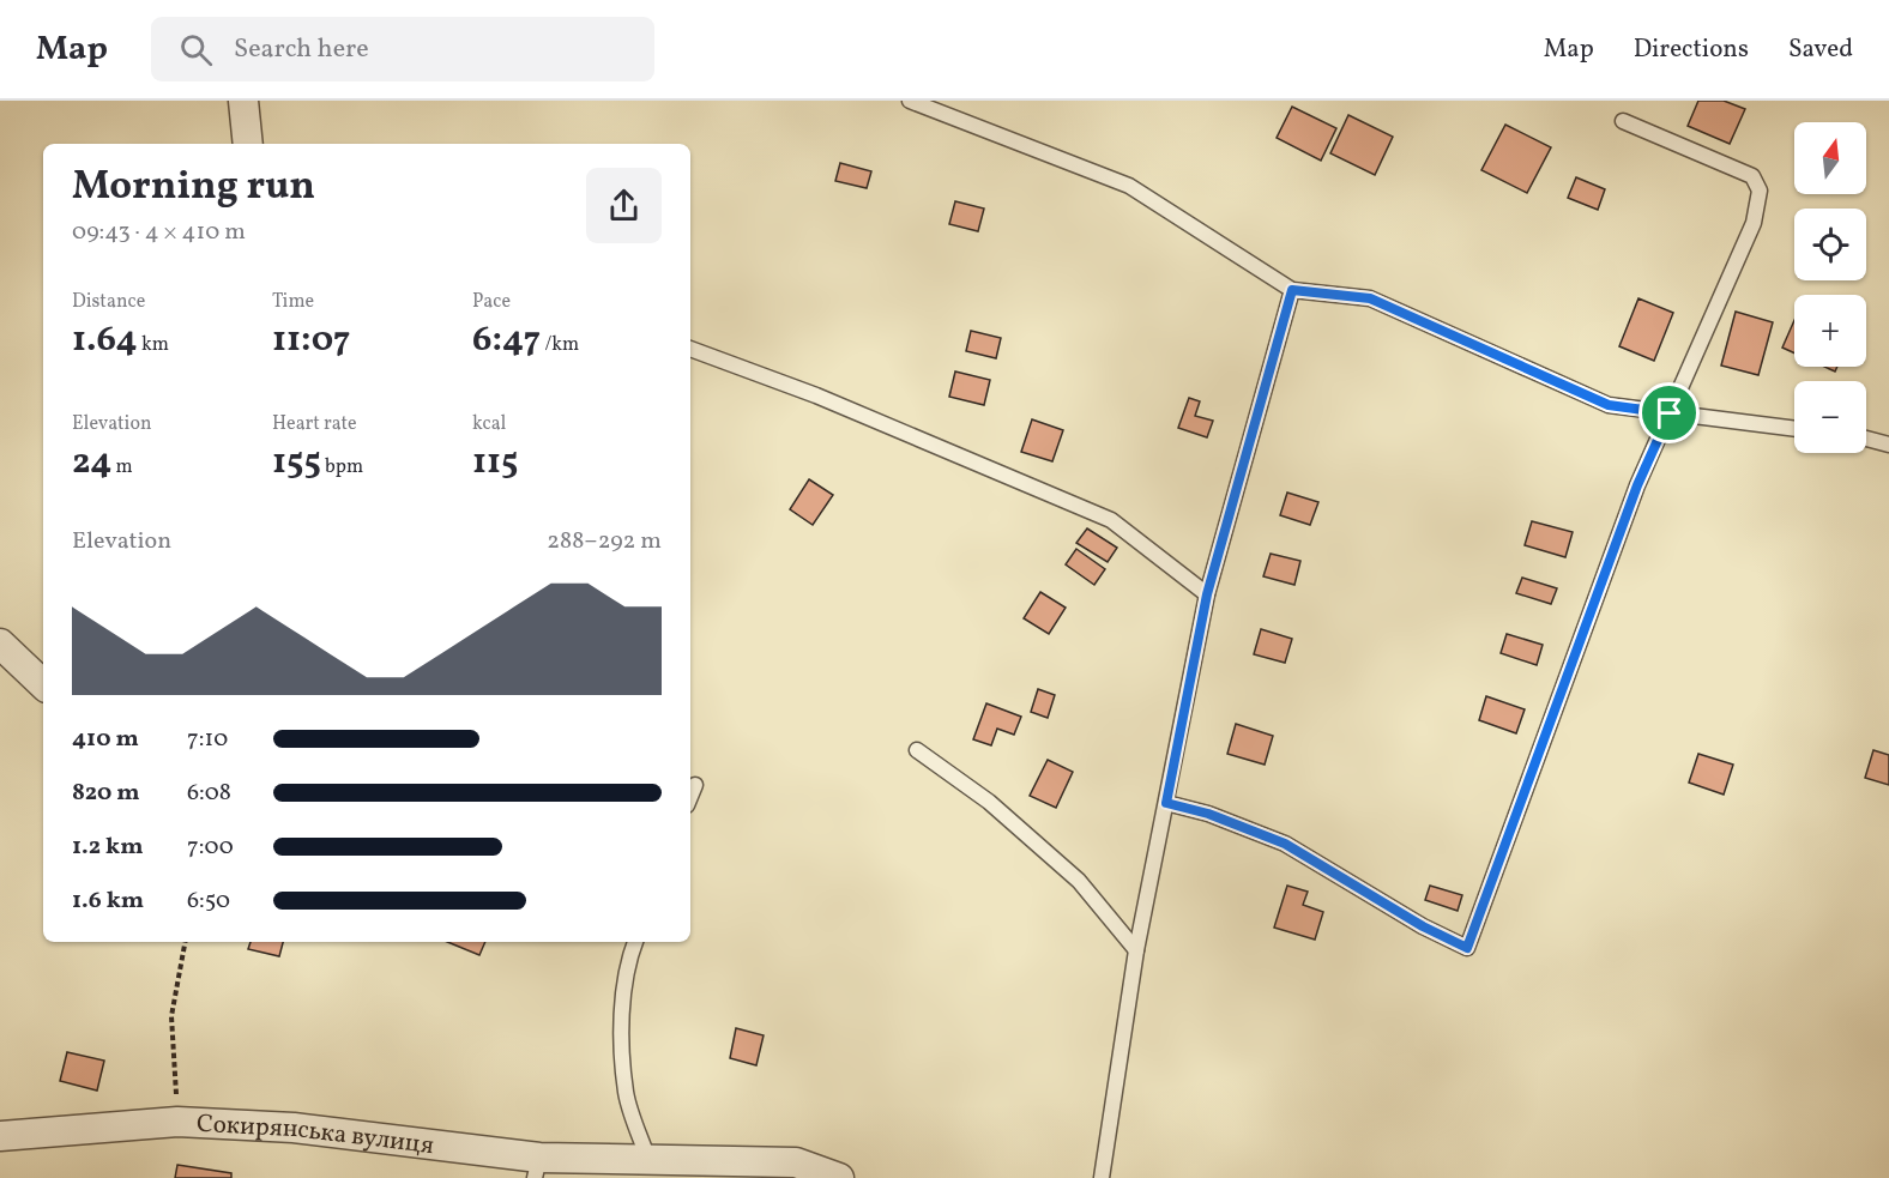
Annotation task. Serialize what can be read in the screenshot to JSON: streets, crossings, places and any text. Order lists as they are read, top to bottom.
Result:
{
  "streets": {
    "street": ["Сокирянська вулиця"]
  },
  "north": "top",
  "page": {
    "header": "Map",
    "search": "Search here",
    "nav": ["Map", "Directions", "Saved"],
    "map_buttons": ["+", "−"],
    "heading": ["Morning run", "09:43 · 4 × 410 m"],
    "stats": [
      ["Distance", "1.64 km"],
      ["Time", "11:07"],
      ["Pace", "6:47 /km"],
      ["Elevation", "24 m"],
      ["Heart rate", "155 bpm"],
      ["kcal", "115"]
    ],
    "chart": ["Elevation", "288–292 m"],
    "list": [
      {
        "name": "410 m",
        "note": "7:10"
      },
      {
        "name": "820 m",
        "note": "6:08"
      },
      {
        "name": "1.2 km",
        "note": "7:00"
      },
      {
        "name": "1.6 km",
        "note": "6:50"
      }
    ]
  }
}
